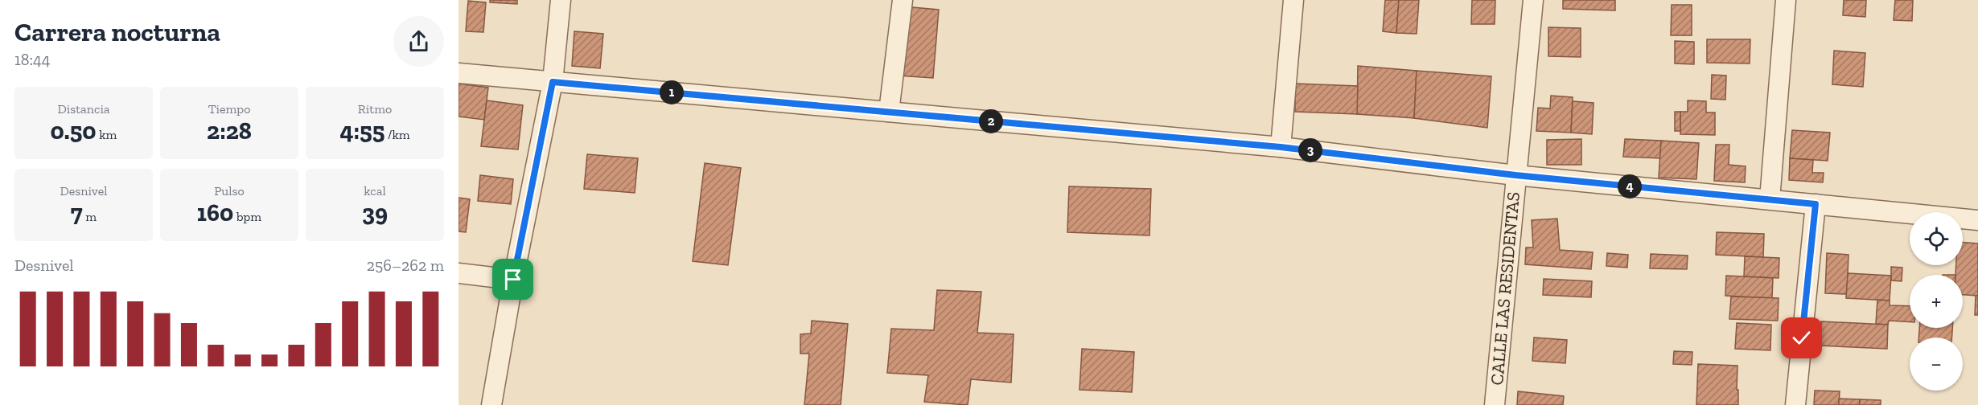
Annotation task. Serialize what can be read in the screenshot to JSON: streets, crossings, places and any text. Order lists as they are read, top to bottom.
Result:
{
  "streets": {
    "street": ["CALLE LAS RESIDENTAS"]
  },
  "page": {
    "heading": ["Carrera nocturna", "18:44"],
    "pins": [
      "1",
      "2",
      "3",
      "4"
    ],
    "stats": [
      ["Distancia", "0.50 km"],
      ["Tiempo", "2:28"],
      ["Ritmo", "4:55 /km"],
      ["Desnivel", "7 m"],
      ["Pulso", "160 bpm"],
      ["kcal", "39"]
    ],
    "map_buttons": ["+", "−"],
    "chart": ["Desnivel", "256–262 m"]
  }
}
